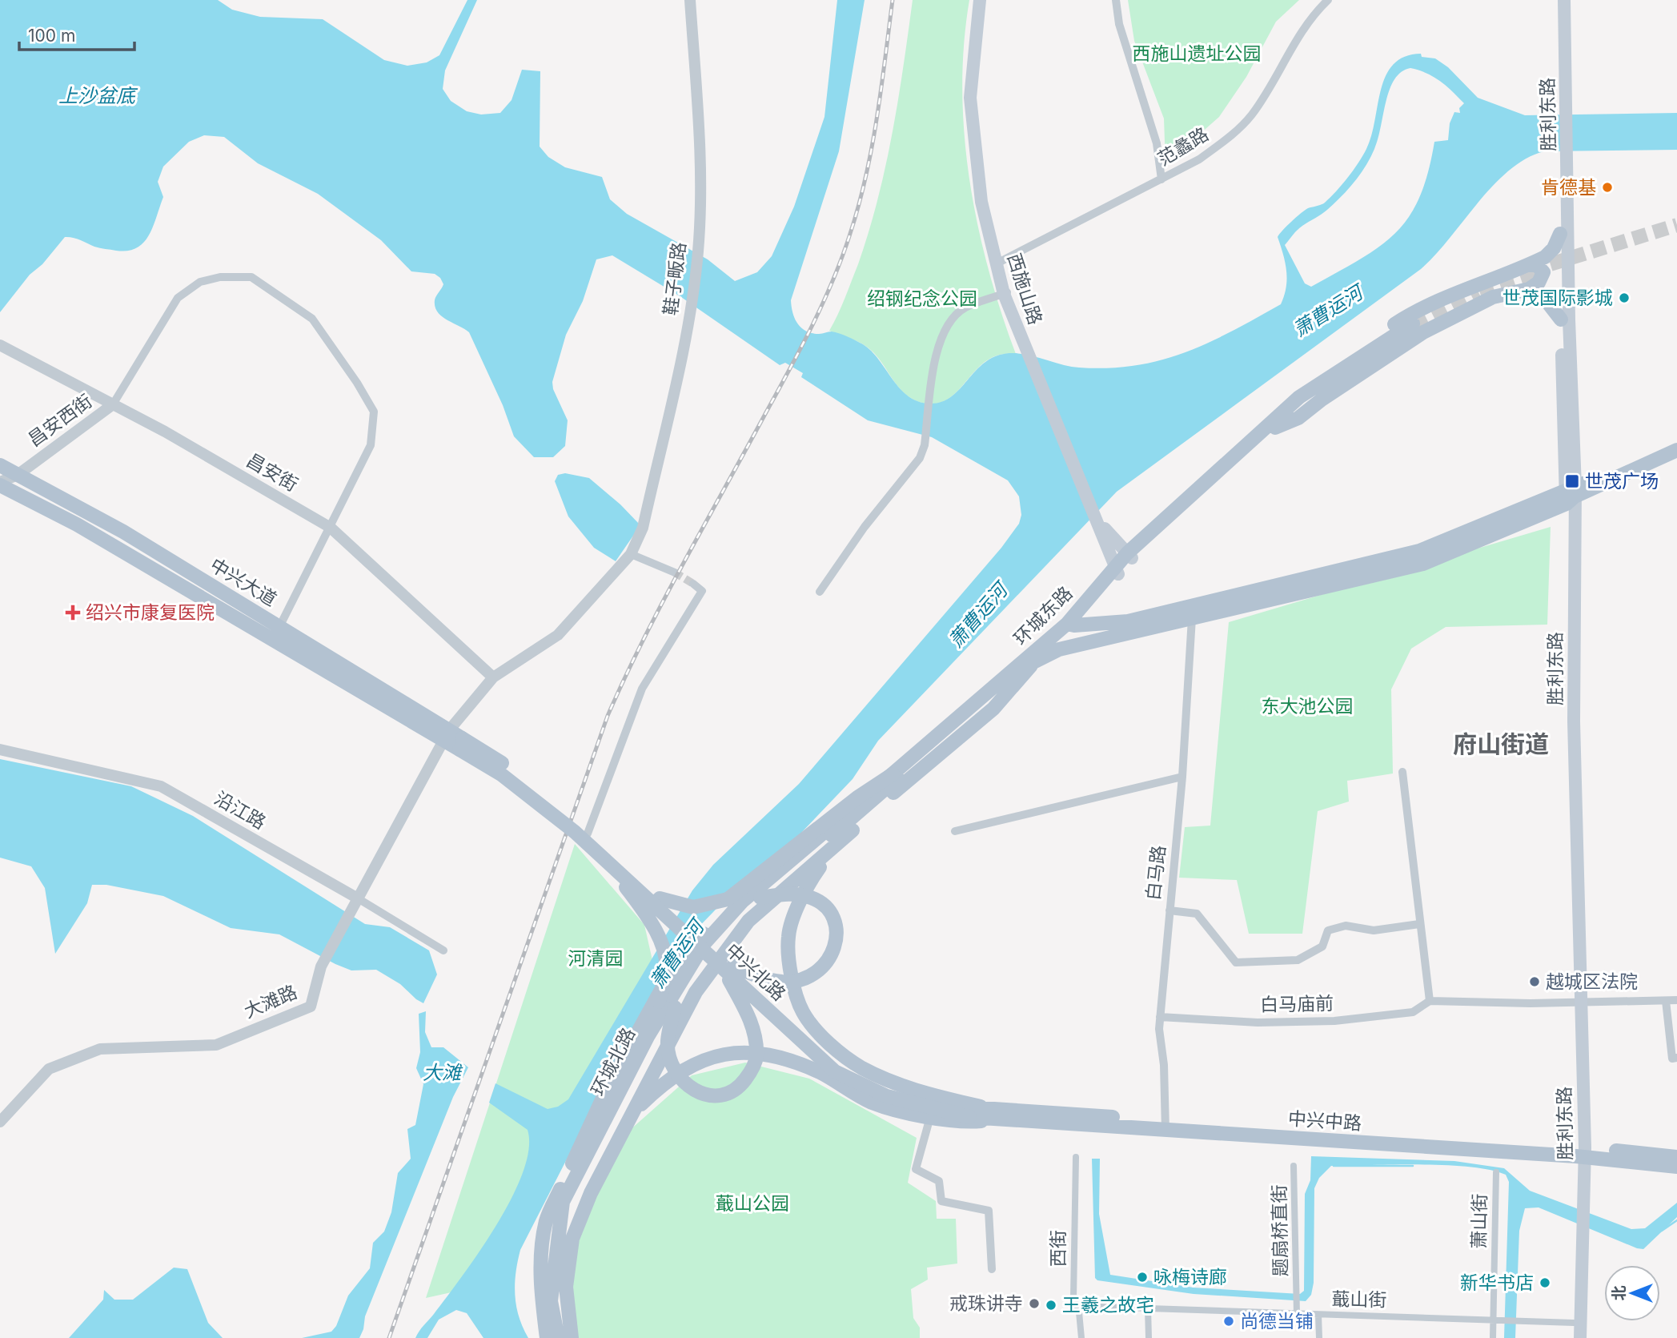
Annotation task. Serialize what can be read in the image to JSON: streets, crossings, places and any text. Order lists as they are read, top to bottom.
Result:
{
  "streets": {
    "main road": [
      "胜利东路",
      "西施山路",
      "中兴大道",
      "环城东路",
      "中兴北路",
      "环城北路",
      "中兴中路"
    ],
    "street": [
      "范蠡路",
      "鞋子畈路",
      "昌安西街",
      "昌安街",
      "沿江路",
      "白马路",
      "大滩路",
      "白马庙前",
      "萧山街",
      "题扇桥直街",
      "西街",
      "蕺山街"
    ]
  },
  "crossings": [
    ["胜利东路", "中兴中路"],
    ["胜利东路", "蕺山街"],
    ["范蠡路", "西施山路"],
    ["鞋子畈路", "昌安街"],
    ["鞋子畈路", "中兴大道"],
    ["鞋子畈路", "大滩路"],
    ["西施山路", "环城东路"],
    ["昌安西街", "昌安街"],
    ["昌安西街", "中兴大道"],
    ["中兴大道", "中兴北路"],
    ["中兴大道", "大滩路"],
    ["环城东路", "环城北路"],
    ["沿江路", "大滩路"],
    ["白马路", "白马庙前"],
    ["白马路", "中兴中路"],
    ["中兴北路", "中兴中路"],
    ["萧山街", "蕺山街"],
    ["题扇桥直街", "蕺山街"],
    ["西街", "蕺山街"]
  ],
  "districts": ["府山街道"],
  "water": ["上沙盆底", "萧曹运河", "大滩"],
  "parks": [
    "西施山遗址公园",
    "绍钢纪念公园",
    "东大池公园",
    "河清园",
    "蕺山公园"
  ],
  "places": {
    "other": [
      "肯德基",
      "世茂国际影城",
      "越城区法院",
      "咏梅诗廊",
      "新华书店",
      "戒珠讲寺",
      "王羲之故宅",
      "尚德当铺"
    ],
    "transit": ["世茂广场"],
    "health": ["绍兴市康复医院"]
  },
  "scale_bar": "100 m",
  "north": "left"
}
